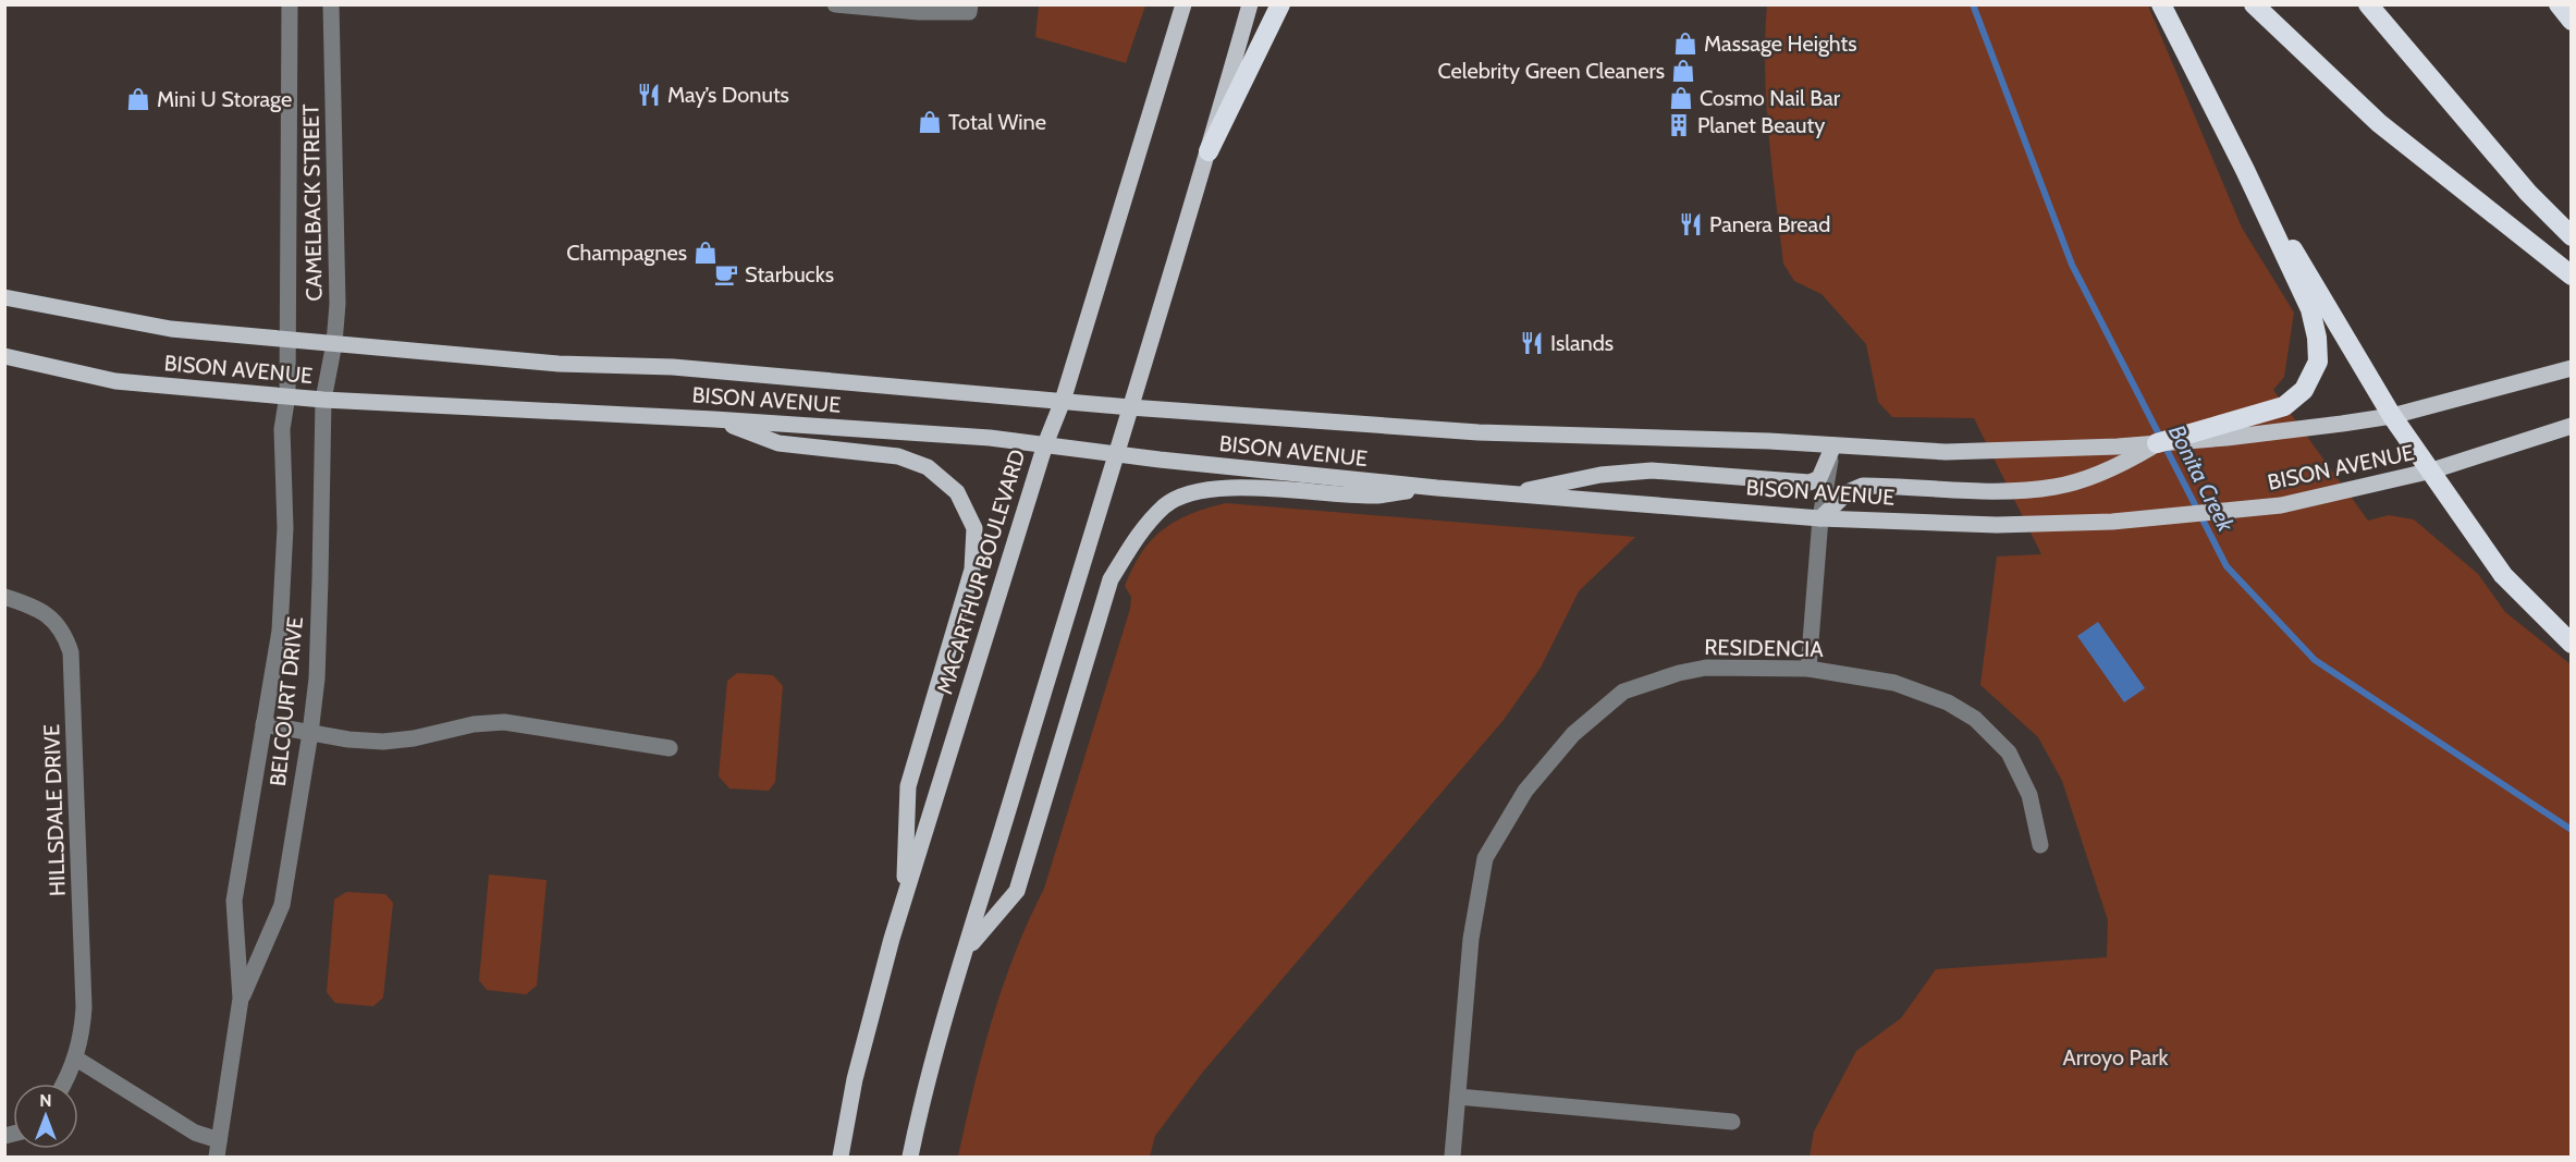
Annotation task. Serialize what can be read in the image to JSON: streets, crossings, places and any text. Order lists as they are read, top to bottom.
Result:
{
  "streets": {
    "main road": ["BISON AVENUE", "MACARTHUR BOULEVARD"],
    "street": [
      "CAMELBACK STREET",
      "RESIDENCIA",
      "BELCOURT DRIVE",
      "HILLSDALE DRIVE"
    ]
  },
  "crossings": [
    ["CAMELBACK STREET", "BISON AVENUE"],
    ["CAMELBACK STREET", "BELCOURT DRIVE"],
    ["BISON AVENUE", "MACARTHUR BOULEVARD"],
    ["BISON AVENUE", "BELCOURT DRIVE"]
  ],
  "water": ["Bonita Creek"],
  "parks": ["Arroyo Park"],
  "places": {
    "shop": [
      "Massage Heights",
      "Celebrity Green Cleaners",
      "Cosmo Nail Bar",
      "Mini U Storage",
      "Total Wine",
      "Champagnes"
    ],
    "restaurant": ["May’s Donuts", "Panera Bread", "Islands"],
    "building": ["Planet Beauty"],
    "cafe": ["Starbucks"]
  },
  "north": "top"
}
